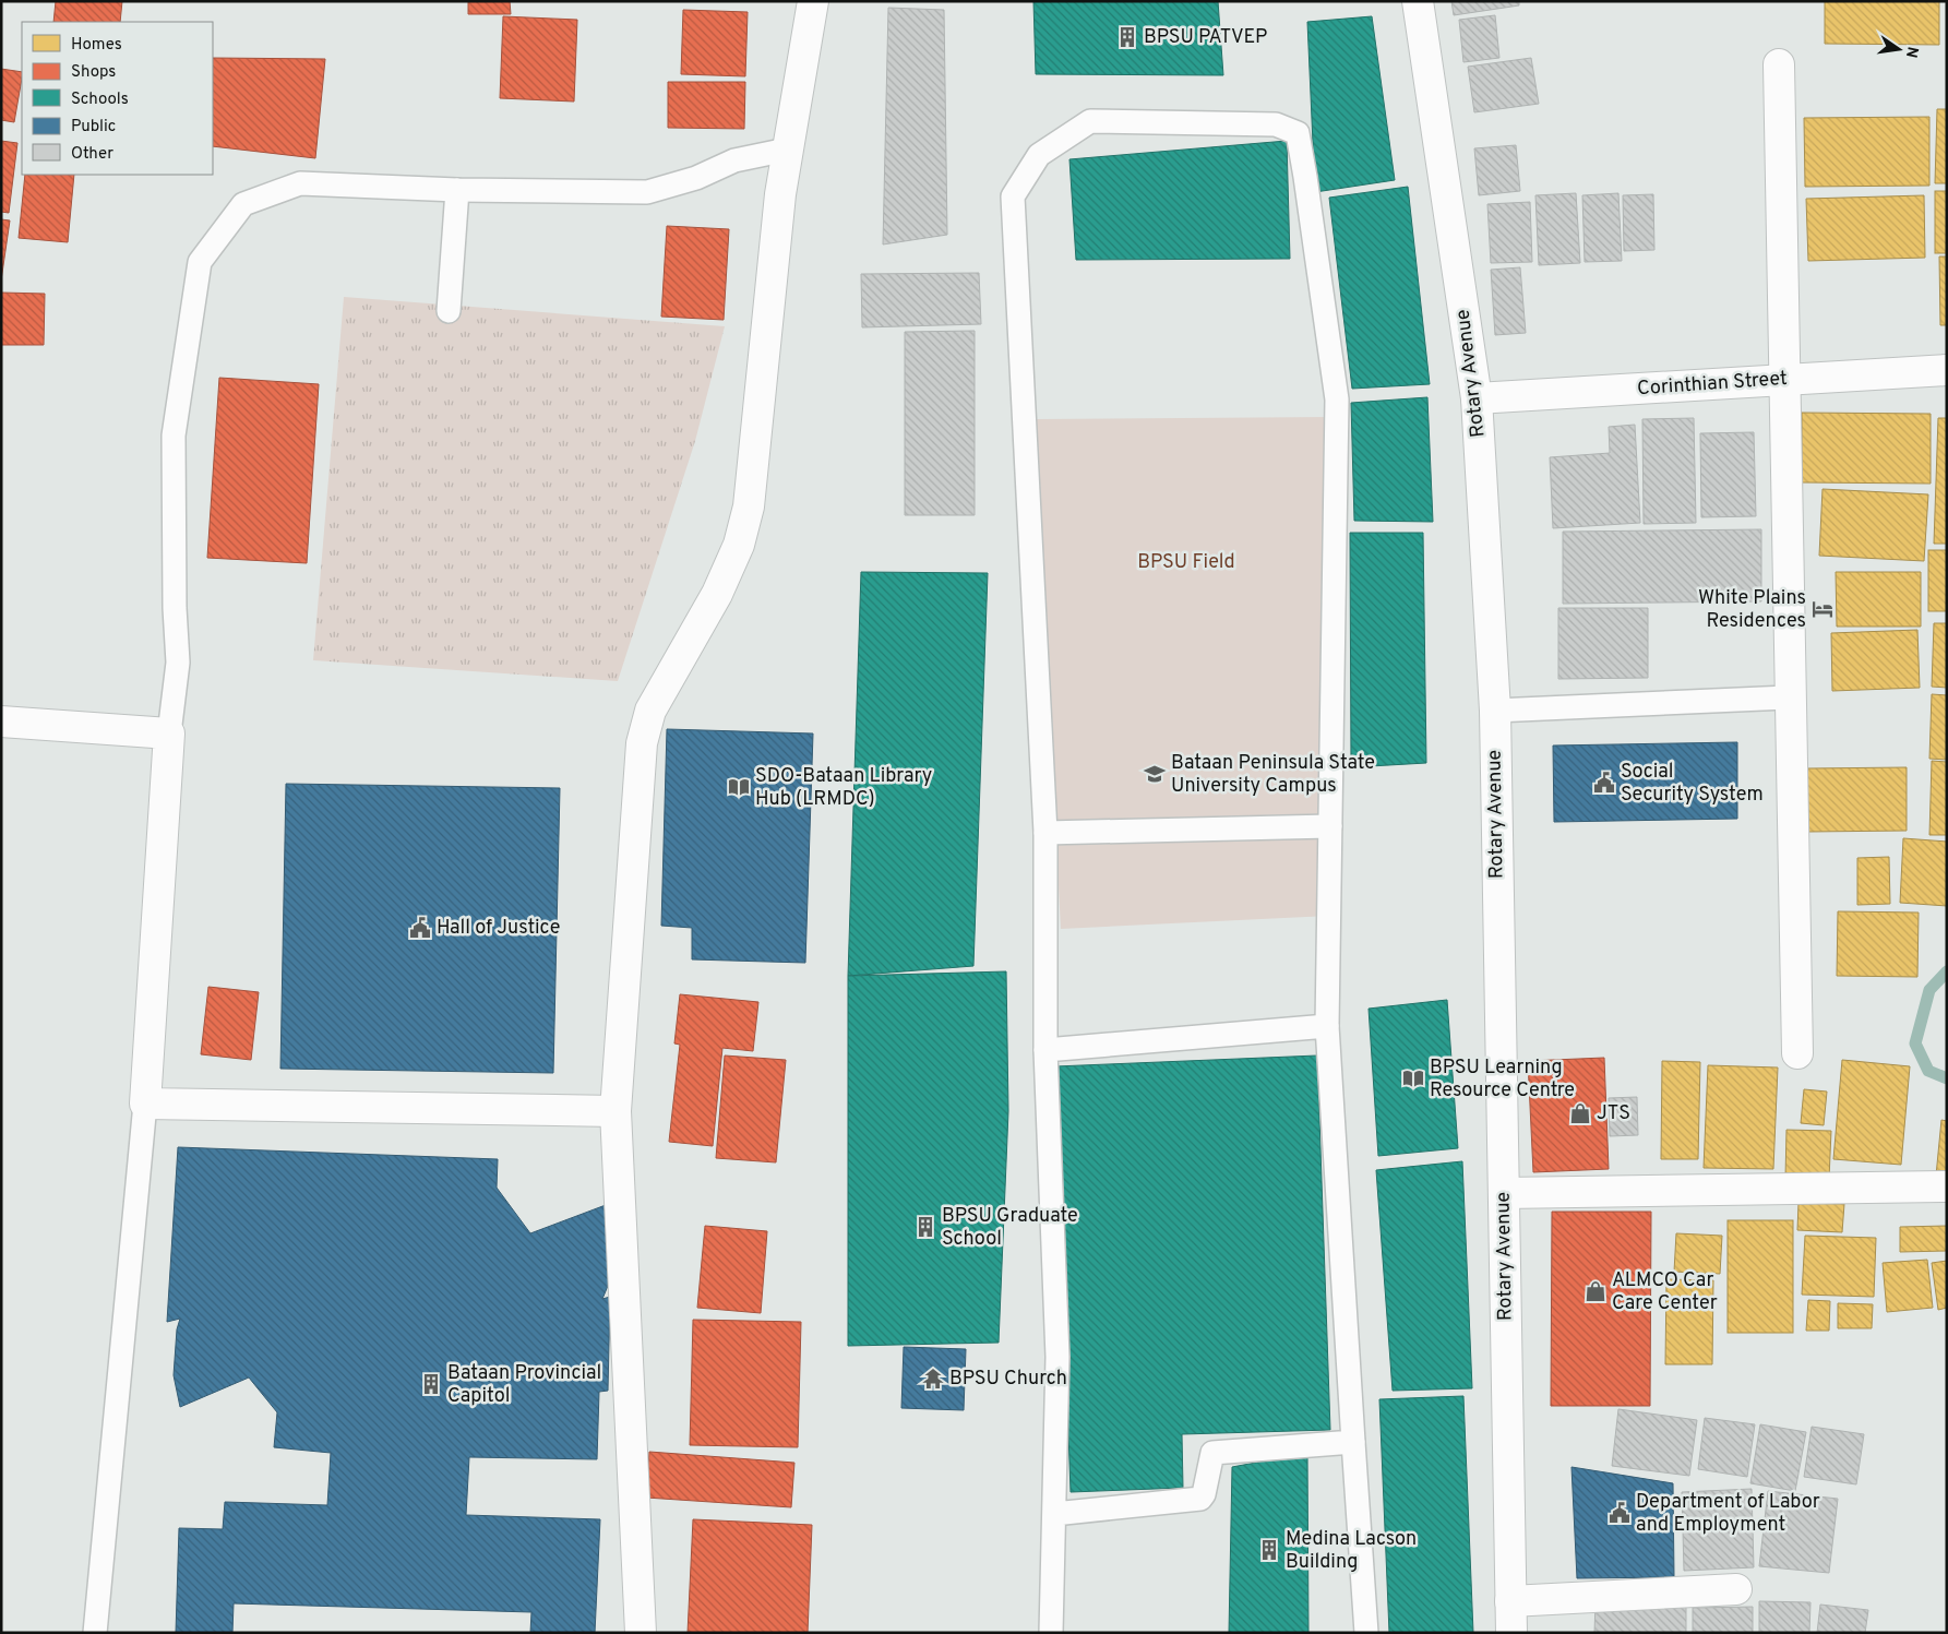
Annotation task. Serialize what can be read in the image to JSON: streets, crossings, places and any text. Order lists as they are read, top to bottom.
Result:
{
  "streets": {
    "street": ["Rotary Avenue", "Corinthian Street"]
  },
  "crossings": [
    ["Rotary Avenue", "Corinthian Street"]
  ],
  "parks": ["BPSU Field"],
  "places": {
    "building": [
      "BPSU PATVEP",
      "BPSU Graduate School",
      "Bataan Provincial Capitol",
      "Medina Lacson Building"
    ],
    "hotel": ["White Plains Residences"],
    "school or university": ["Bataan Peninsula State University Campus"],
    "public building": ["Social Security System", "Hall of Justice", "Department of Labor and Employment"],
    "library": ["SDO-Bataan Library Hub (LRMDC)", "BPSU Learning Resource Centre"],
    "shop": ["JTS", "ALMCO Car Care Center"],
    "temple": ["BPSU Church"]
  },
  "legend": [
    "Homes",
    "Shops",
    "Schools",
    "Public",
    "Other"
  ],
  "north": "right"
}
